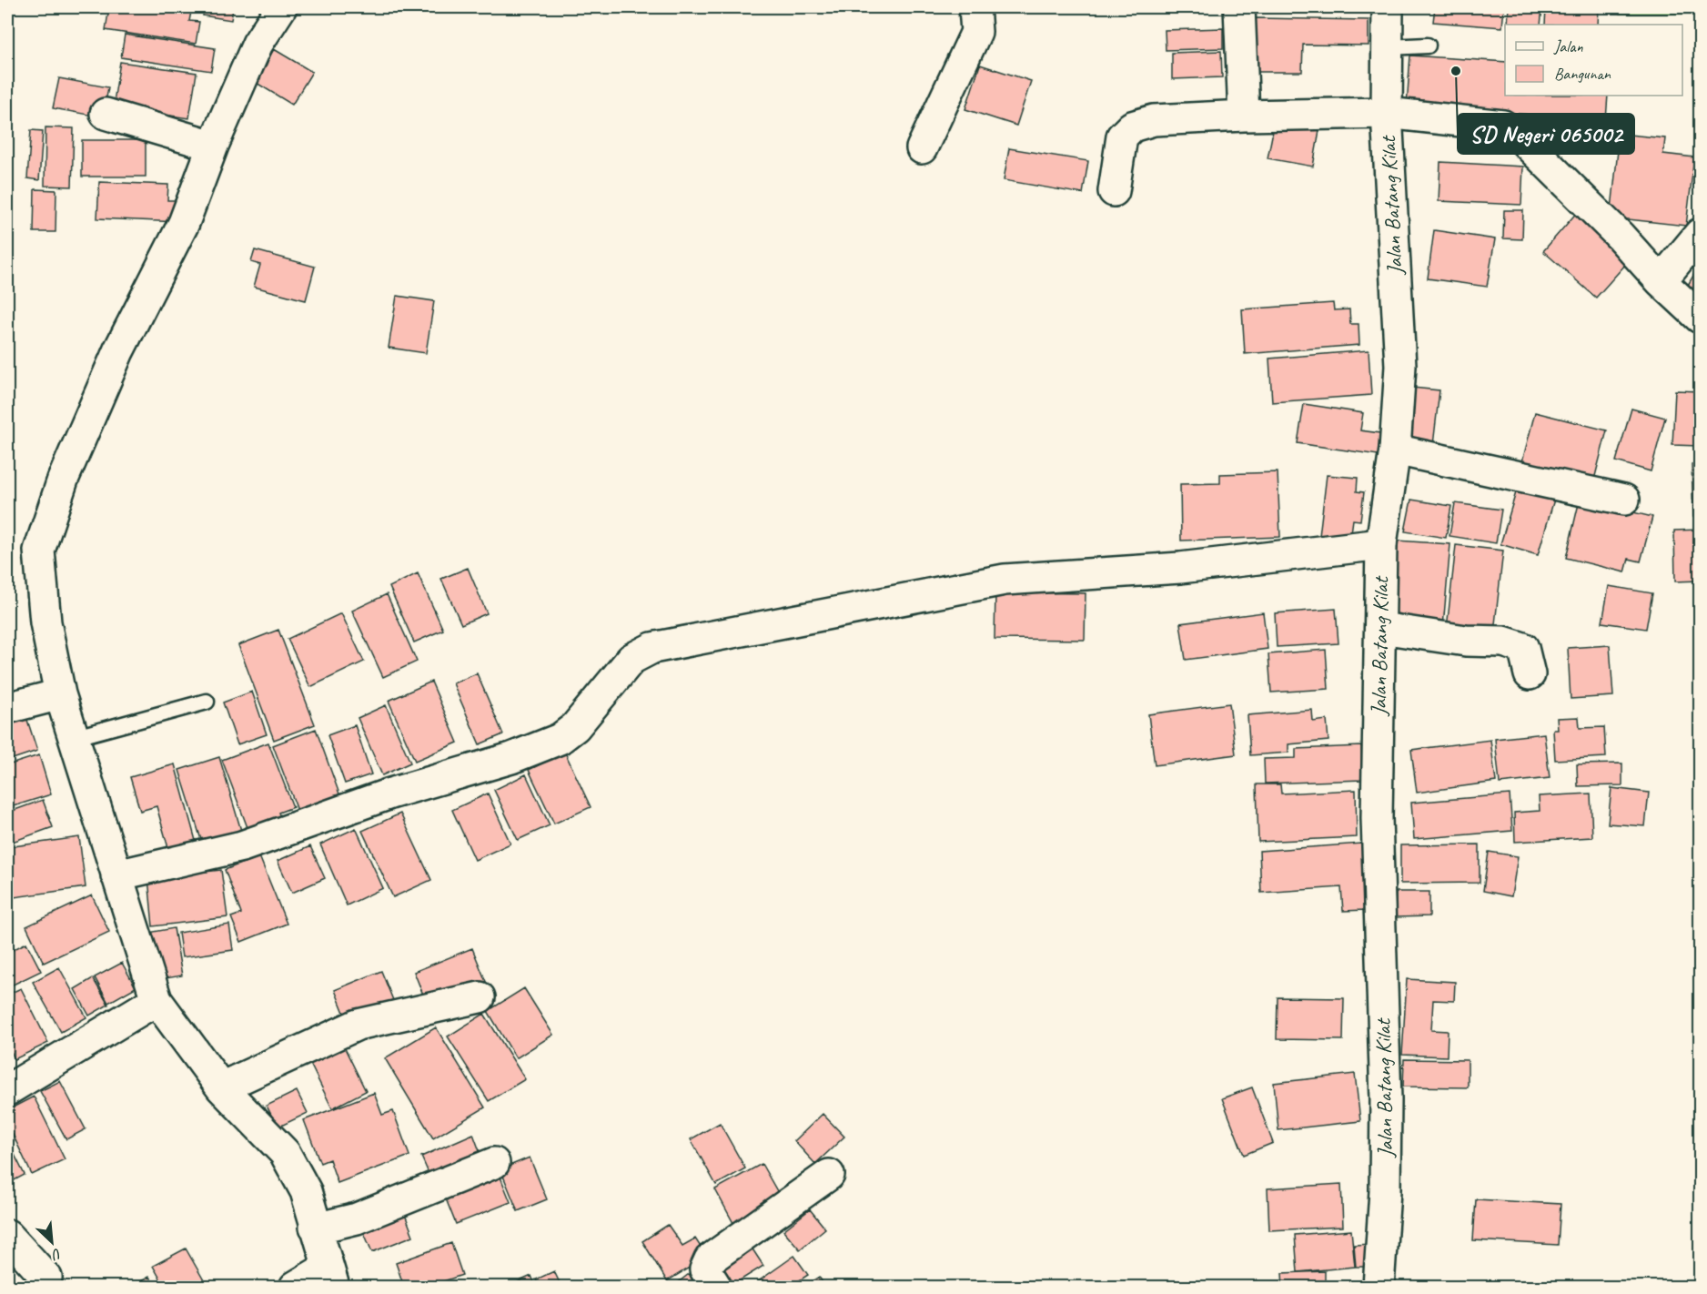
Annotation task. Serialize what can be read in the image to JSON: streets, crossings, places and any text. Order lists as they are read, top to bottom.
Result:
{
  "streets": {
    "street": ["Jalan Batang Kilat"]
  },
  "places": ["SD Negeri 065002"],
  "legend": ["Jalan", "Bangunan"],
  "north": "bottom right"
}
